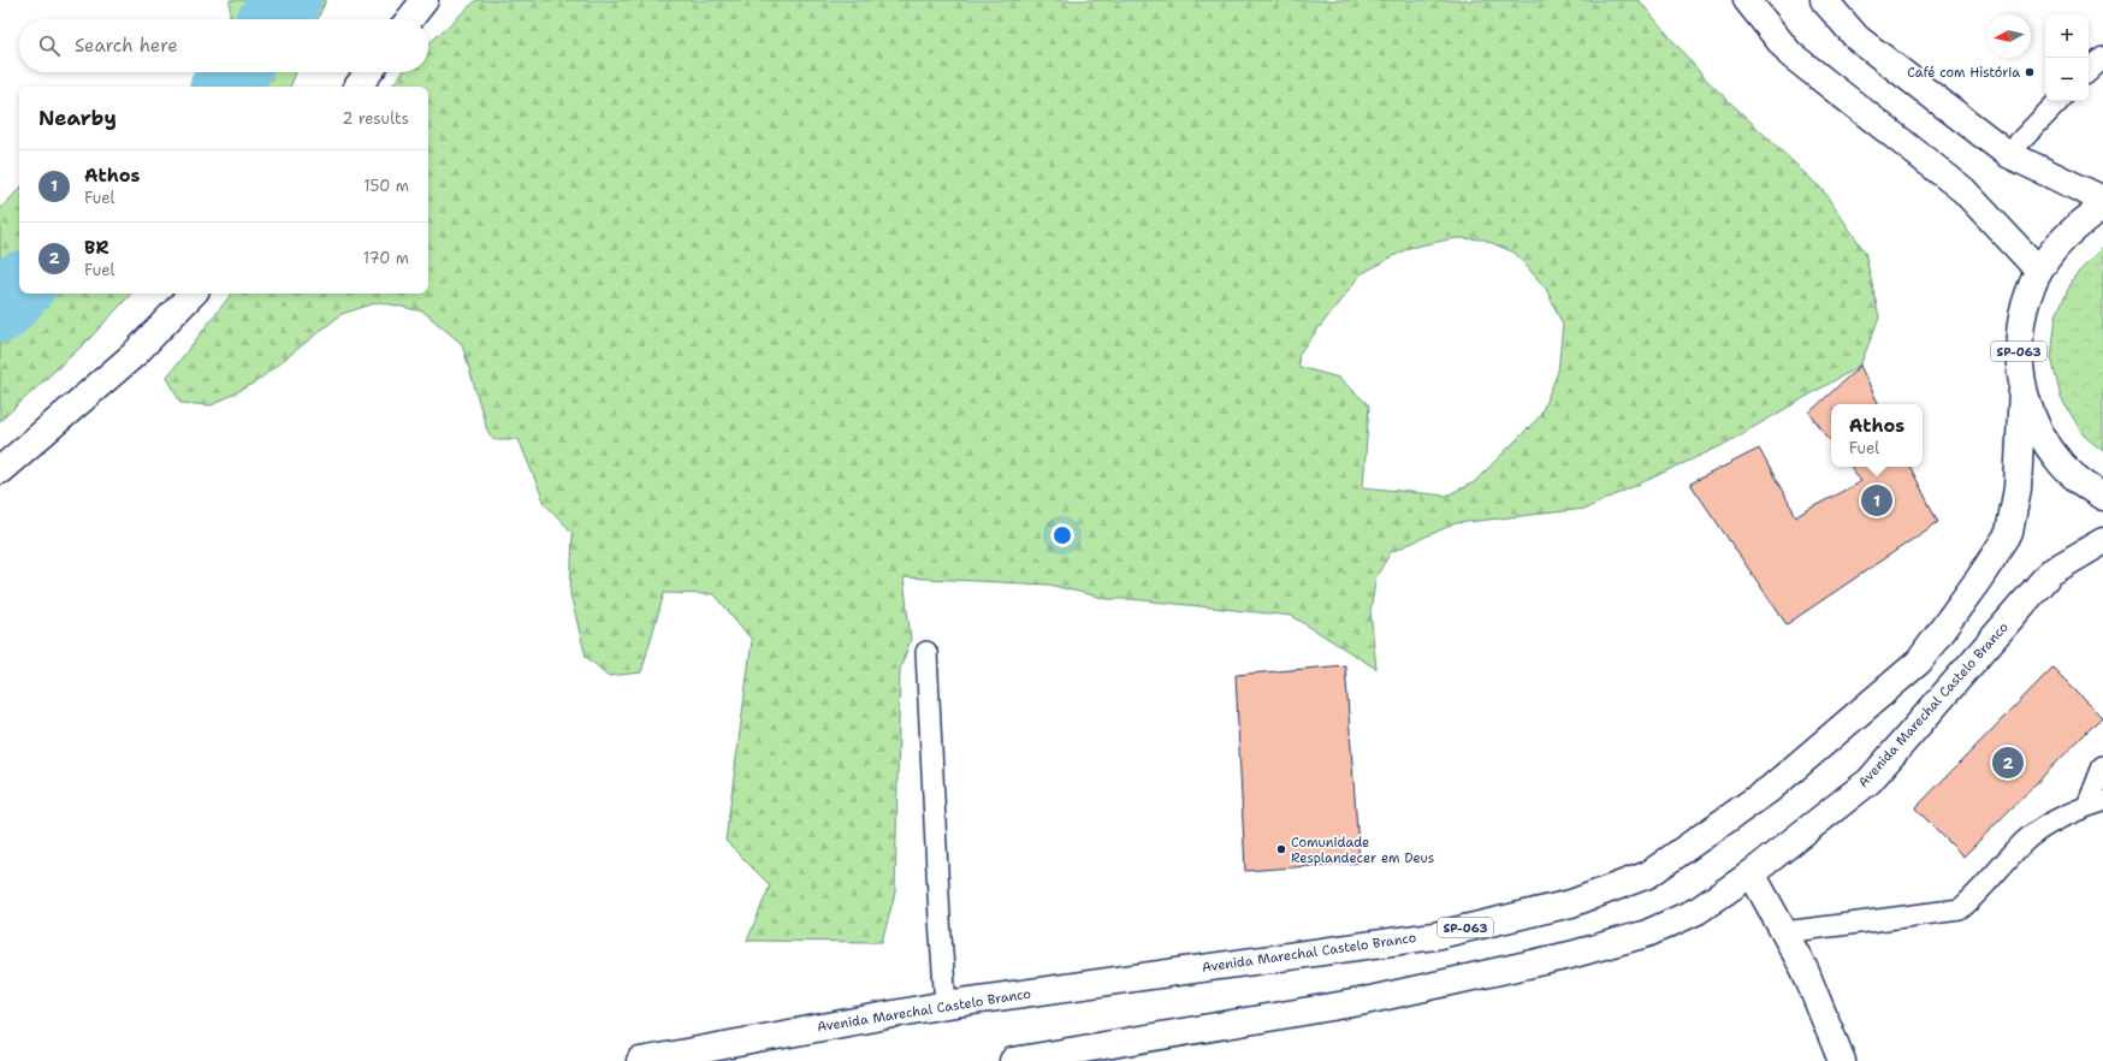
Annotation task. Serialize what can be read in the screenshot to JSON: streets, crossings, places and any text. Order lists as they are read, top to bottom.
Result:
{
  "streets": {
    "main road": ["SP-063", "Avenida Marechal Castelo Branco"]
  },
  "crossings": [
    ["SP-063", "Avenida Marechal Castelo Branco"]
  ],
  "places": ["Café com História", "Comunidade Resplandecer em Deus"],
  "north": "left",
  "page": {
    "map_buttons": ["+", "−"],
    "search": "Search here",
    "heading": ["Nearby", "2 results"],
    "list": [
      {
        "mark": "1",
        "name": "Athos",
        "note": "Fuel",
        "value": "150 m"
      },
      {
        "mark": "2",
        "name": "BR",
        "note": "Fuel",
        "value": "170 m"
      }
    ],
    "popup": ["Athos", "Fuel"],
    "pins": ["1", "2"]
  }
}
